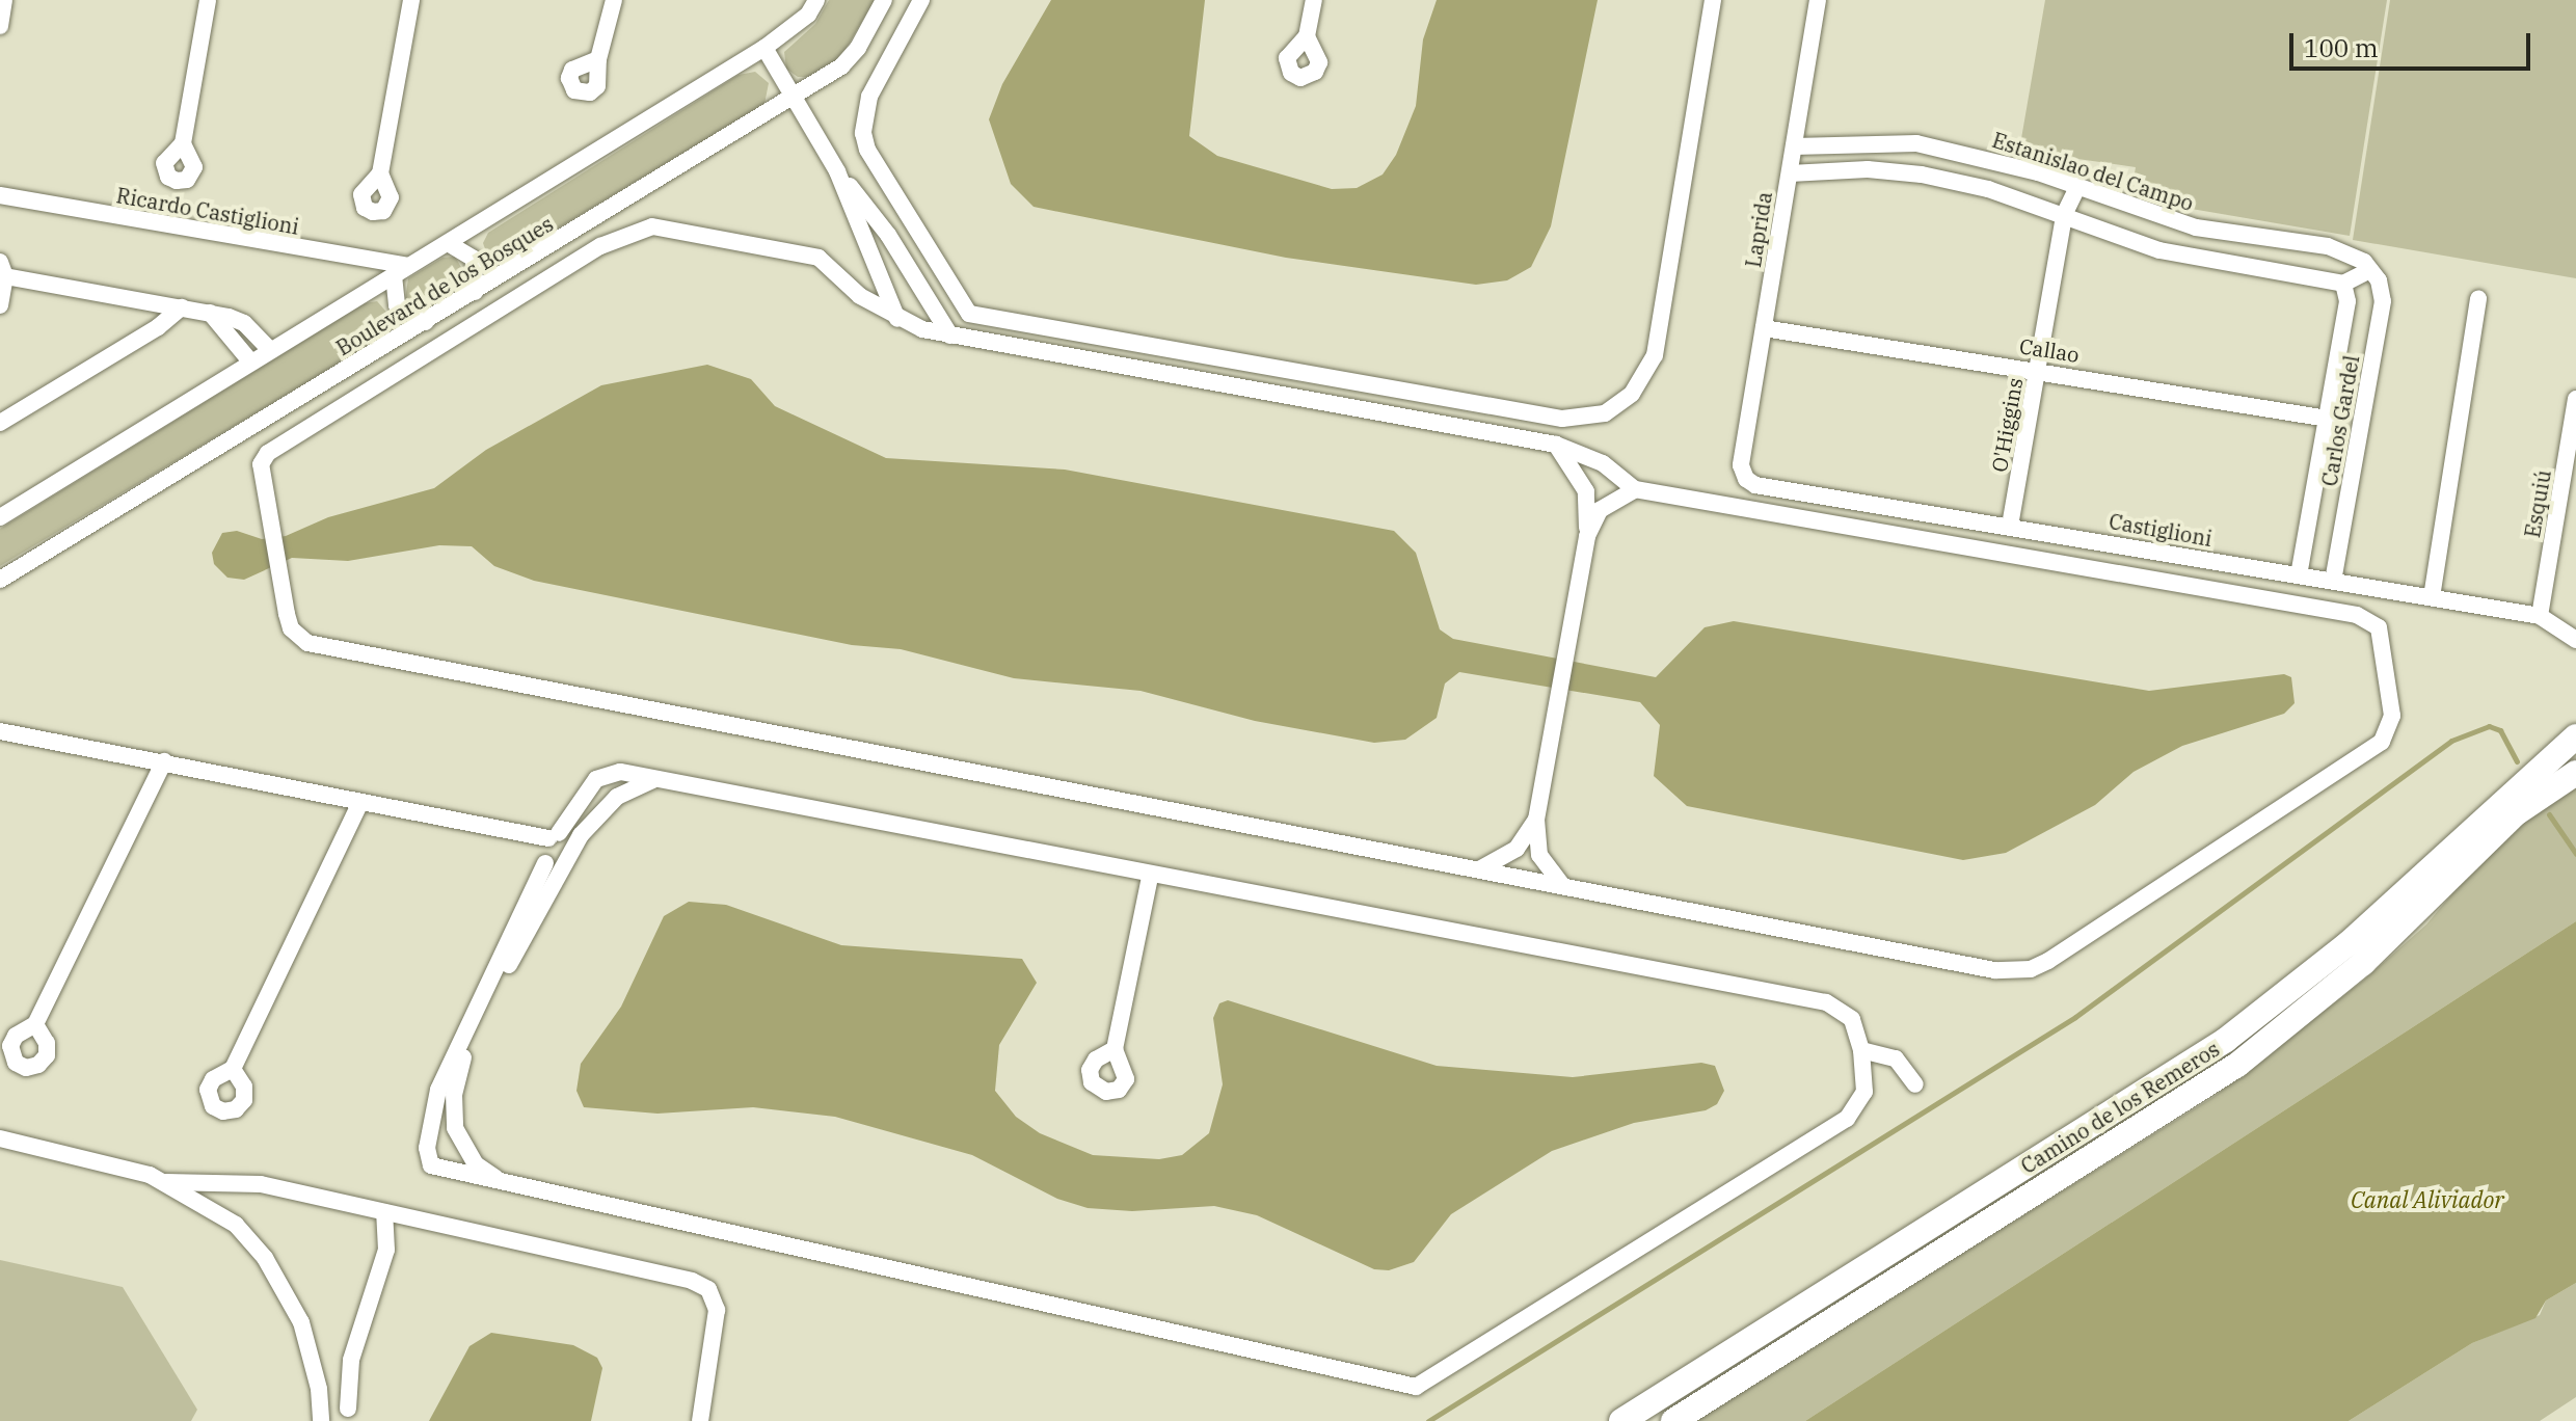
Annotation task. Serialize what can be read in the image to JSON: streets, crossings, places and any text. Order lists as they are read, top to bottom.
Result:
{
  "streets": {
    "main road": ["Camino de los Remeros"],
    "street": [
      "Estanislao del Campo",
      "Ricardo Castiglioni",
      "Laprida",
      "Boulevard de los Bosques",
      "Callao",
      "Carlos Gardel",
      "O'Higgins",
      "Esquiú",
      "Castiglioni"
    ]
  },
  "crossings": [
    ["Estanislao del Campo", "Laprida"],
    ["Estanislao del Campo", "Carlos Gardel"],
    ["Estanislao del Campo", "O'Higgins"],
    ["Ricardo Castiglioni", "Boulevard de los Bosques"],
    ["Laprida", "Callao"],
    ["Laprida", "Castiglioni"],
    ["Callao", "Carlos Gardel"],
    ["Callao", "O'Higgins"],
    ["Carlos Gardel", "Castiglioni"],
    ["O'Higgins", "Castiglioni"],
    ["Esquiú", "Castiglioni"]
  ],
  "water": ["Canal Aliviador"],
  "scale_bar": "100 m"
}
